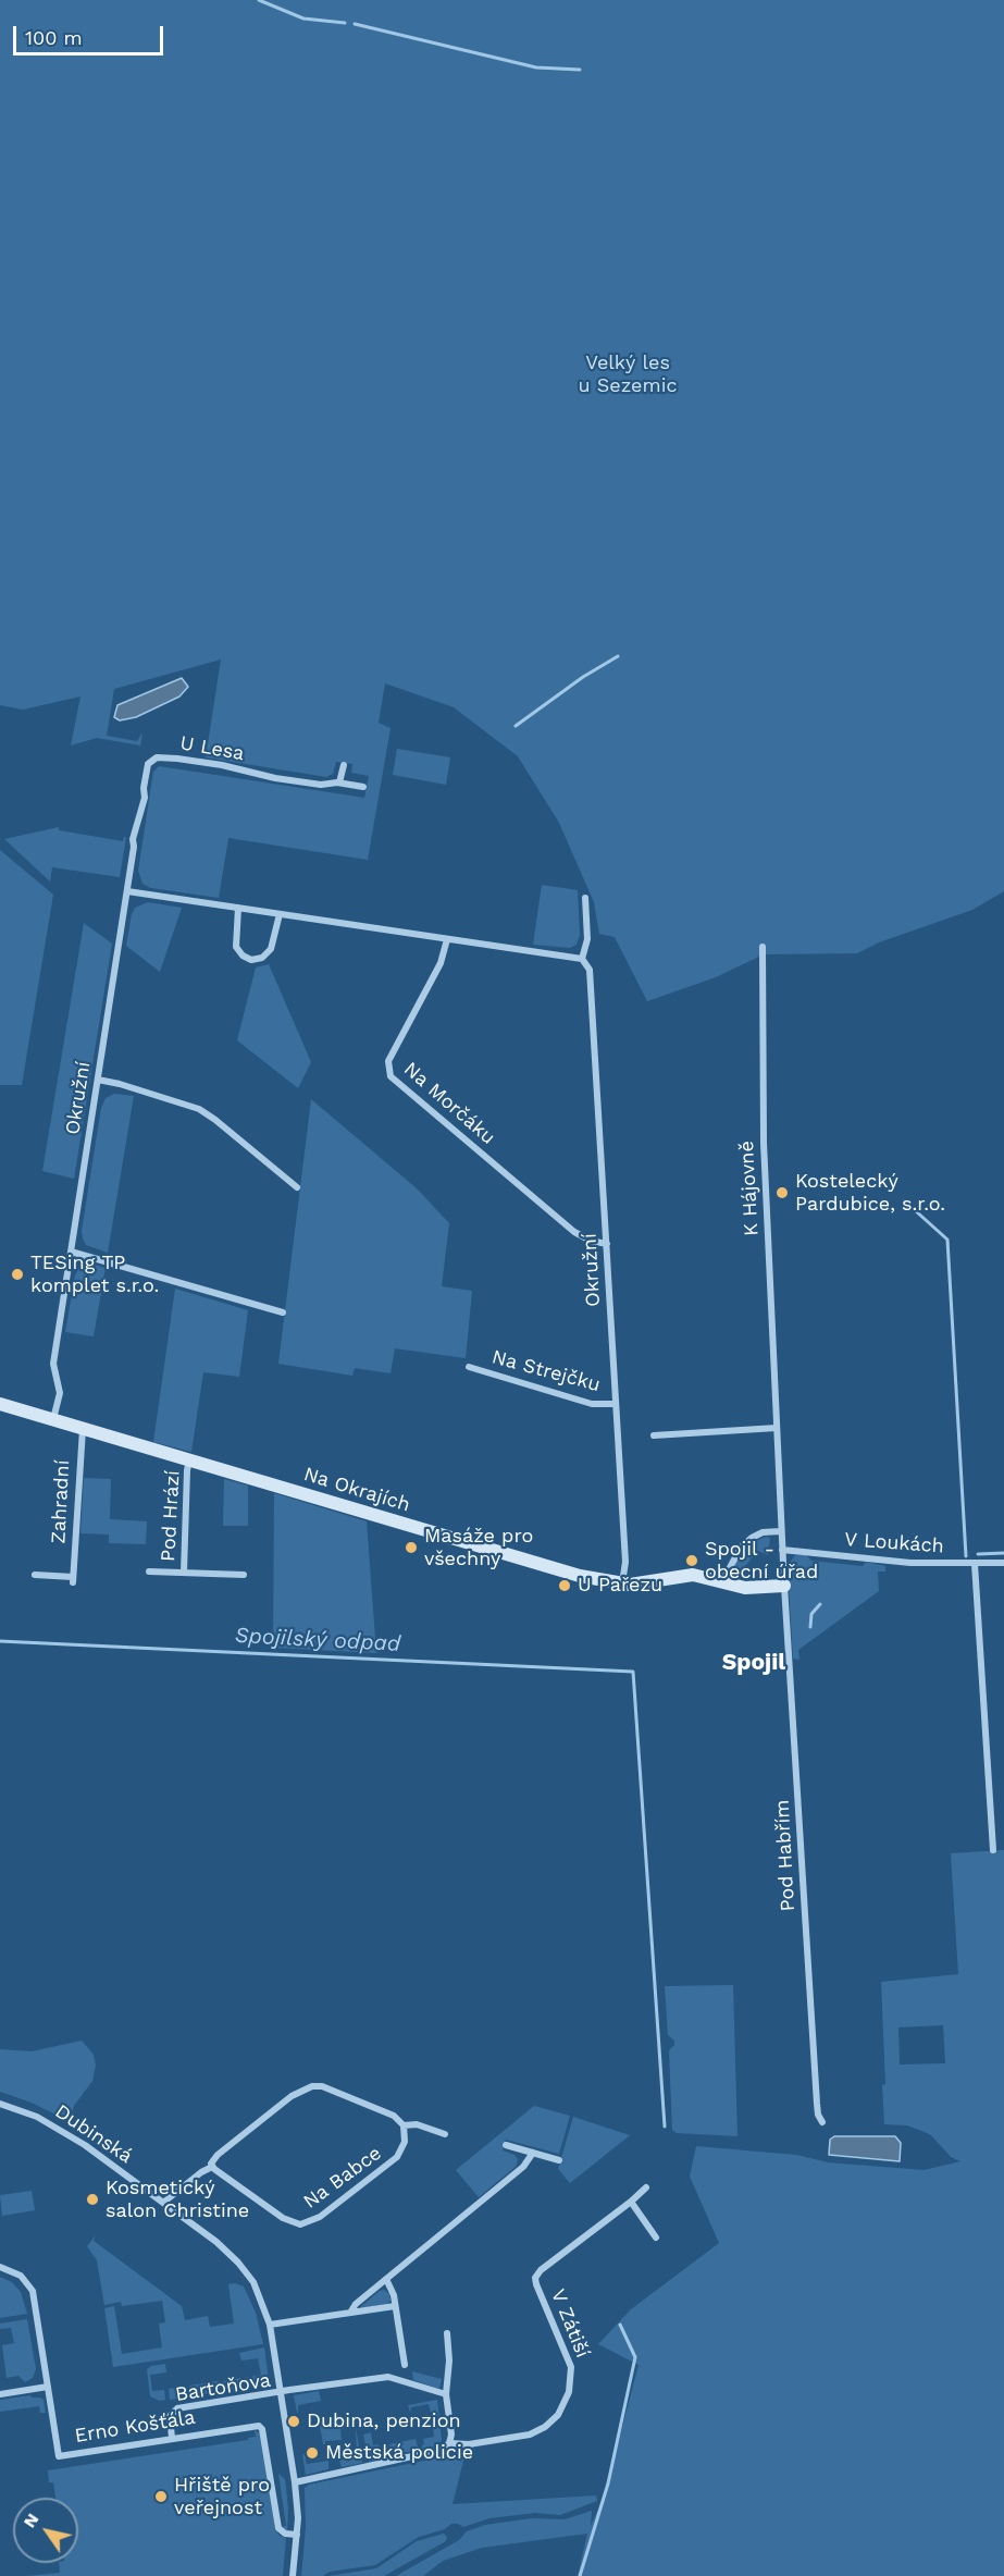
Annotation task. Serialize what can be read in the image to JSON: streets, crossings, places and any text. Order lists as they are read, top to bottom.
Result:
{
  "streets": {
    "street": [
      "U Lesa",
      "Okružní",
      "Na Morčáku",
      "K Hájovně",
      "Na Strejčku",
      "Na Okrajích",
      "Zahradní",
      "Pod Hrází",
      "V Loukách",
      "Pod Habřím",
      "Dubinská",
      "Na Babce",
      "V Zátiší",
      "Bartoňova",
      "Erno Košťála"
    ]
  },
  "crossings": [
    ["U Lesa", "Okružní"],
    ["Okružní", "Na Morčáku"],
    ["Okružní", "Na Strejčku"],
    ["Okružní", "Na Okrajích"],
    ["K Hájovně", "Na Okrajích"],
    ["K Hájovně", "V Loukách"],
    ["K Hájovně", "Pod Habřím"],
    ["Na Okrajích", "Zahradní"],
    ["Na Okrajích", "Pod Hrází"],
    ["Na Okrajích", "Pod Habřím"],
    ["Dubinská", "Bartoňova"],
    ["Bartoňova", "Erno Košťála"]
  ],
  "districts": ["Spojil"],
  "water": ["Spojilský odpad"],
  "parks": ["Velký les u Sezemic"],
  "places": [
    "Kostelecký Pardubice, s.r.o.",
    "TESing TP komplet s.r.o.",
    "Masáže pro všechny",
    "Spojil - obecní úřad",
    "U Pařezu",
    "Kosmetický salon Christine",
    "Dubina, penzion",
    "Městská policie",
    "Hřiště pro veřejnost"
  ],
  "scale_bar": "100 m",
  "north": "top left"
}
